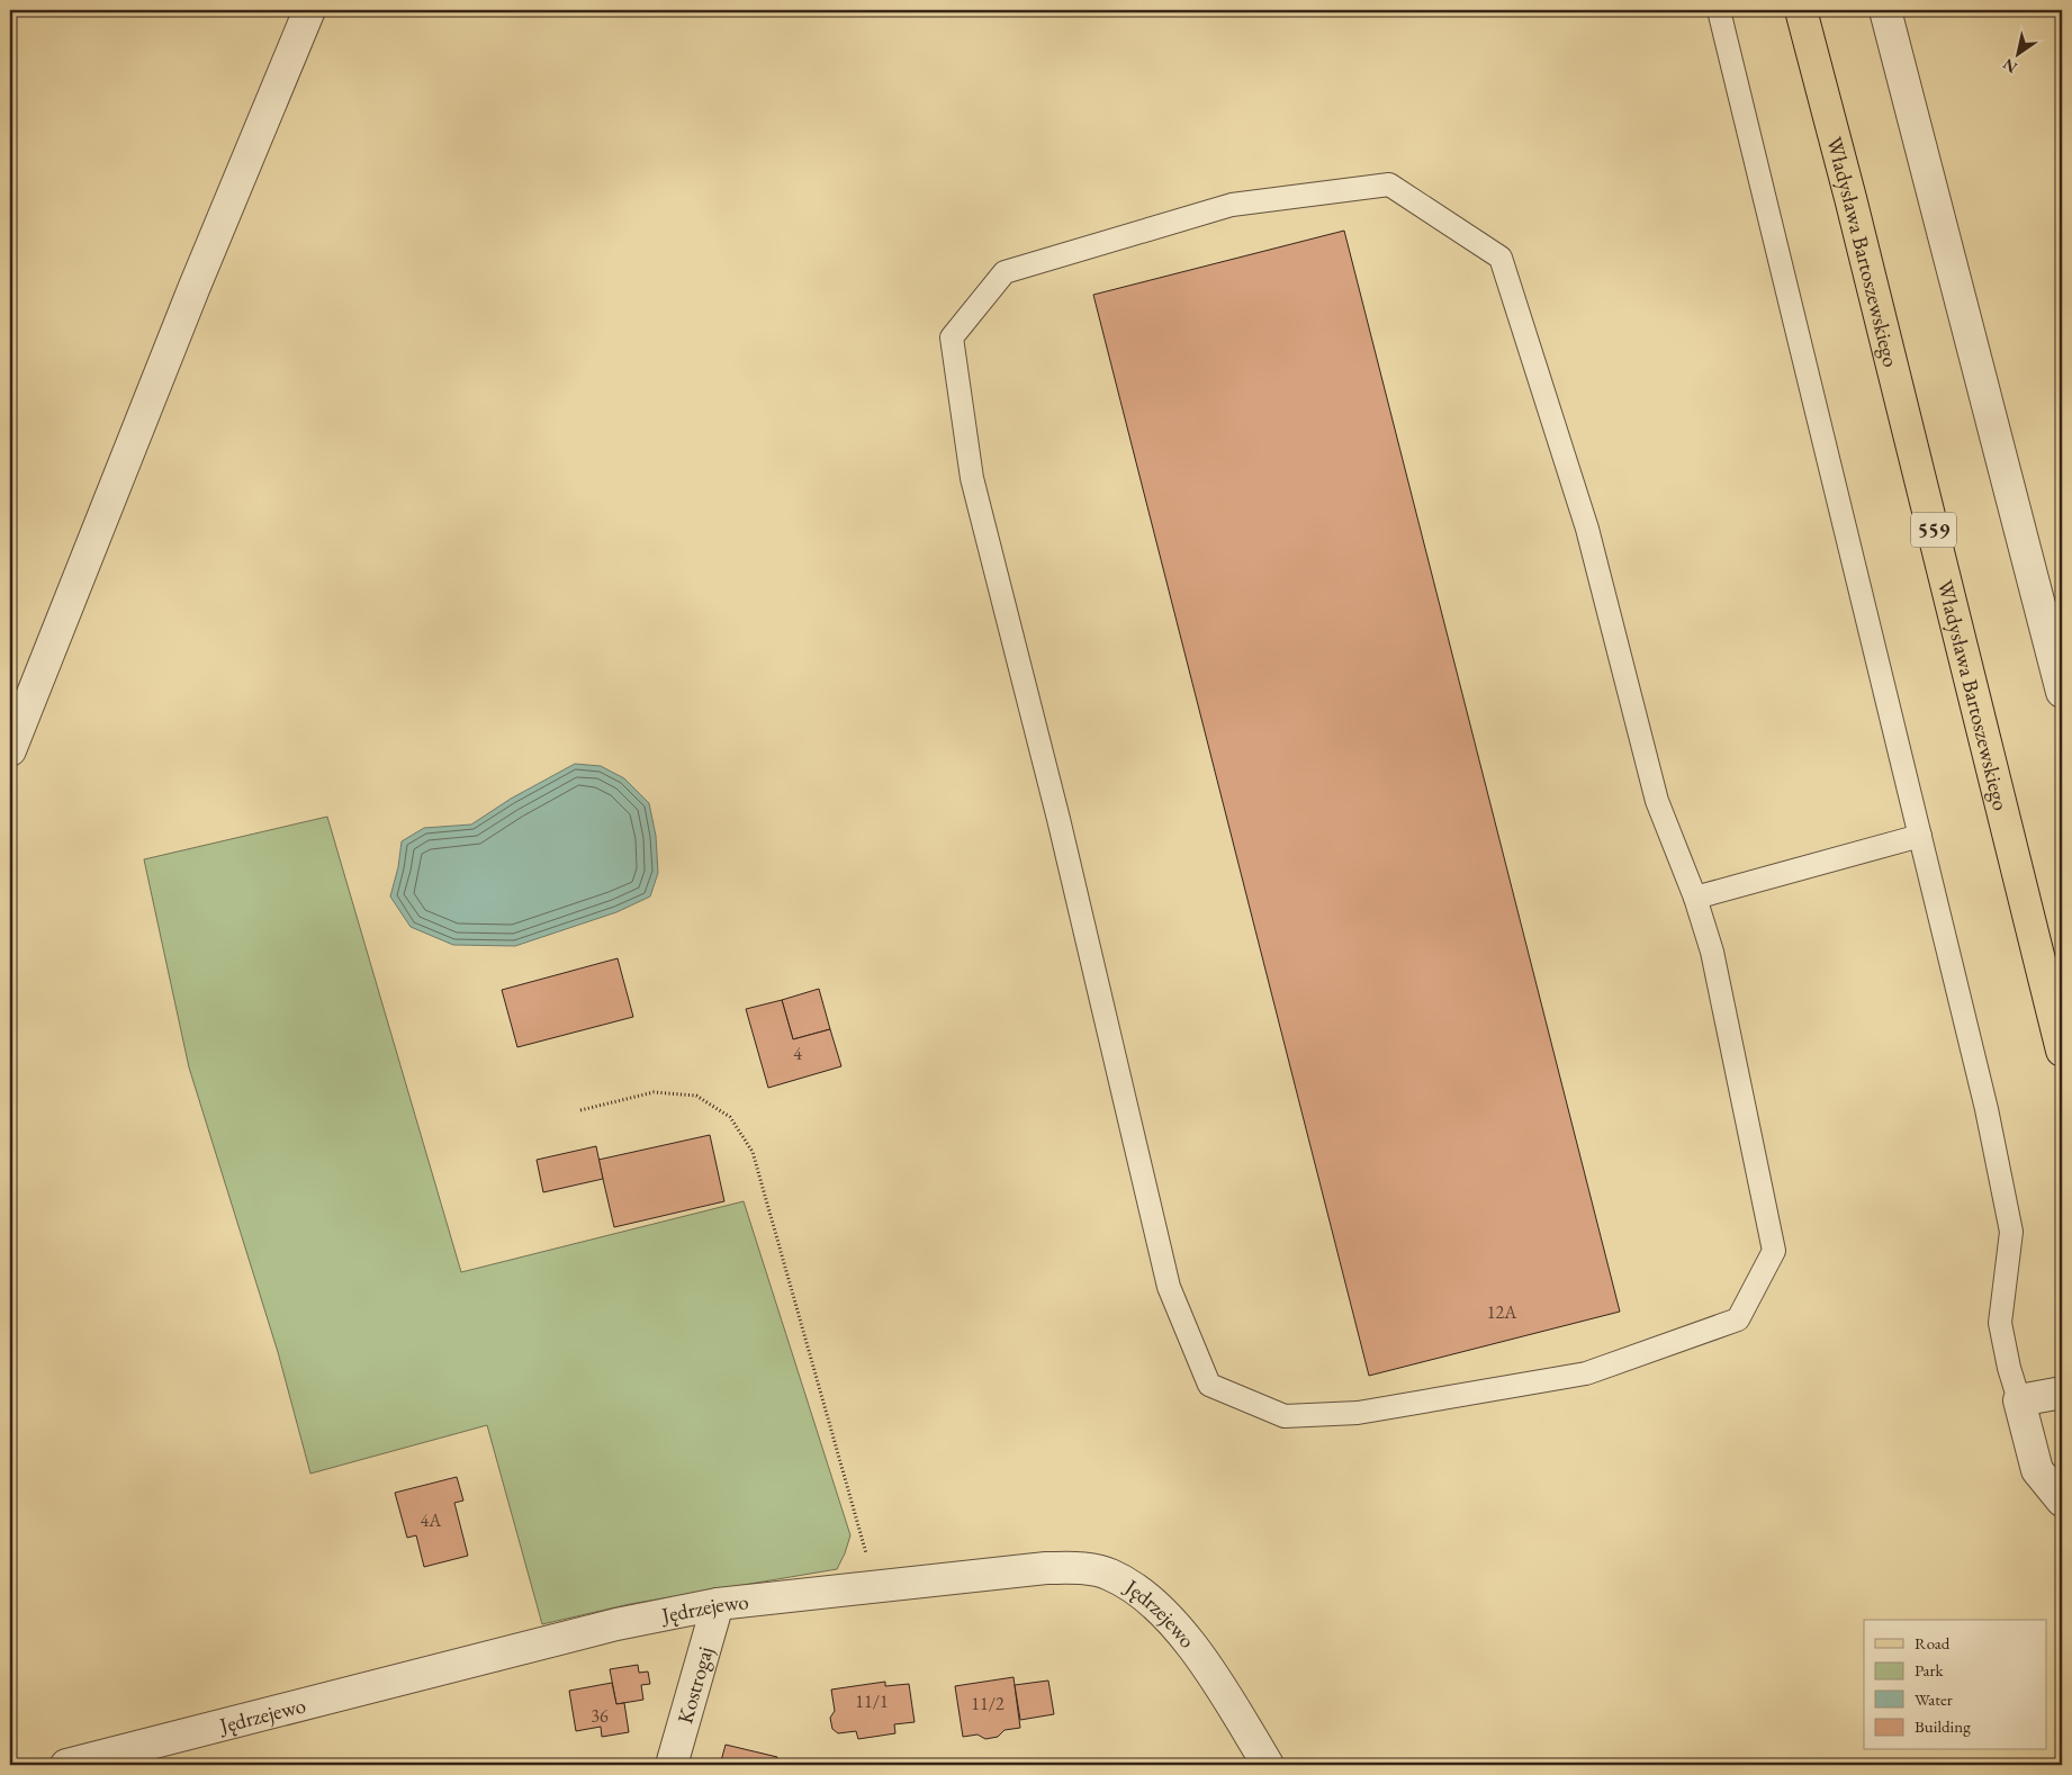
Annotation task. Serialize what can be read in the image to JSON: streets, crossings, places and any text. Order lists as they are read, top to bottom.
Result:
{
  "streets": {
    "main road": ["Władysława Bartoszewskiego", "559"],
    "street": ["Jędrzejewo", "Kostrogaj"]
  },
  "crossings": [
    ["Jędrzejewo", "Kostrogaj"]
  ],
  "house_numbers": [
    "4",
    "12A",
    "4A",
    "11/1",
    "11/2",
    "36"
  ],
  "legend": [
    "Road",
    "Park",
    "Water",
    "Building"
  ],
  "north": "bottom left"
}
